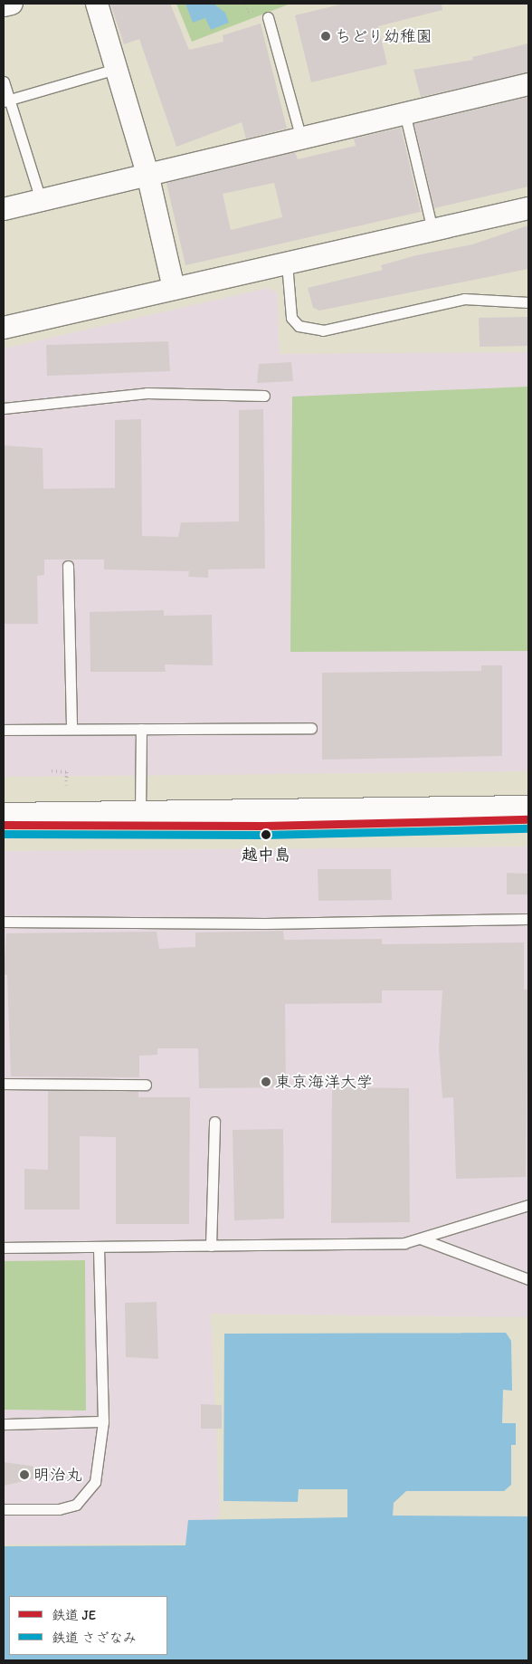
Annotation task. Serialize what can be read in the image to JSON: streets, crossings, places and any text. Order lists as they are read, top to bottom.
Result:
{
  "places": [
    "ちどり幼稚園",
    "越中島",
    "東京海洋大学",
    "明治丸"
  ],
  "lines": ["rail line JE", "rail line さざなみ"],
  "legend": ["鉄道 JE", "鉄道 さざなみ"]
}
